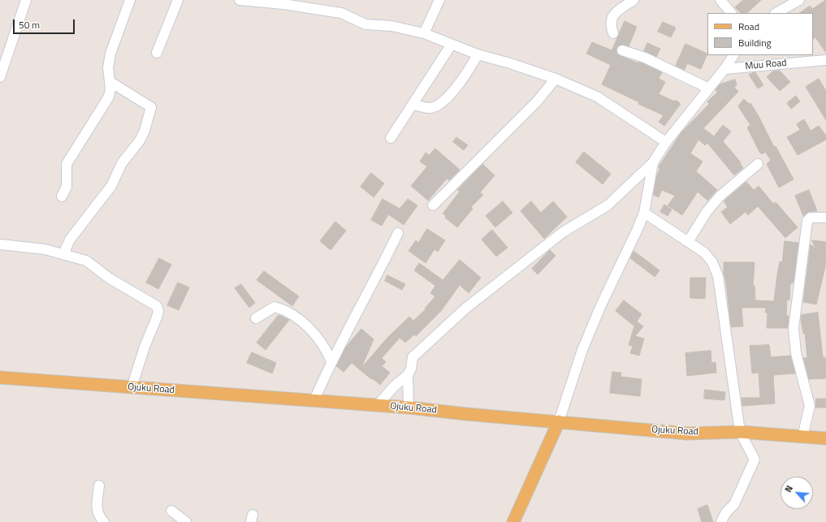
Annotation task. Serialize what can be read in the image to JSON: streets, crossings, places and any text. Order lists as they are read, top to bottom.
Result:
{
  "streets": {
    "main road": ["Ojuku Road"],
    "street": ["Muu Road"]
  },
  "legend": ["Road", "Building"],
  "scale_bar": "50 m",
  "north": "top left"
}
